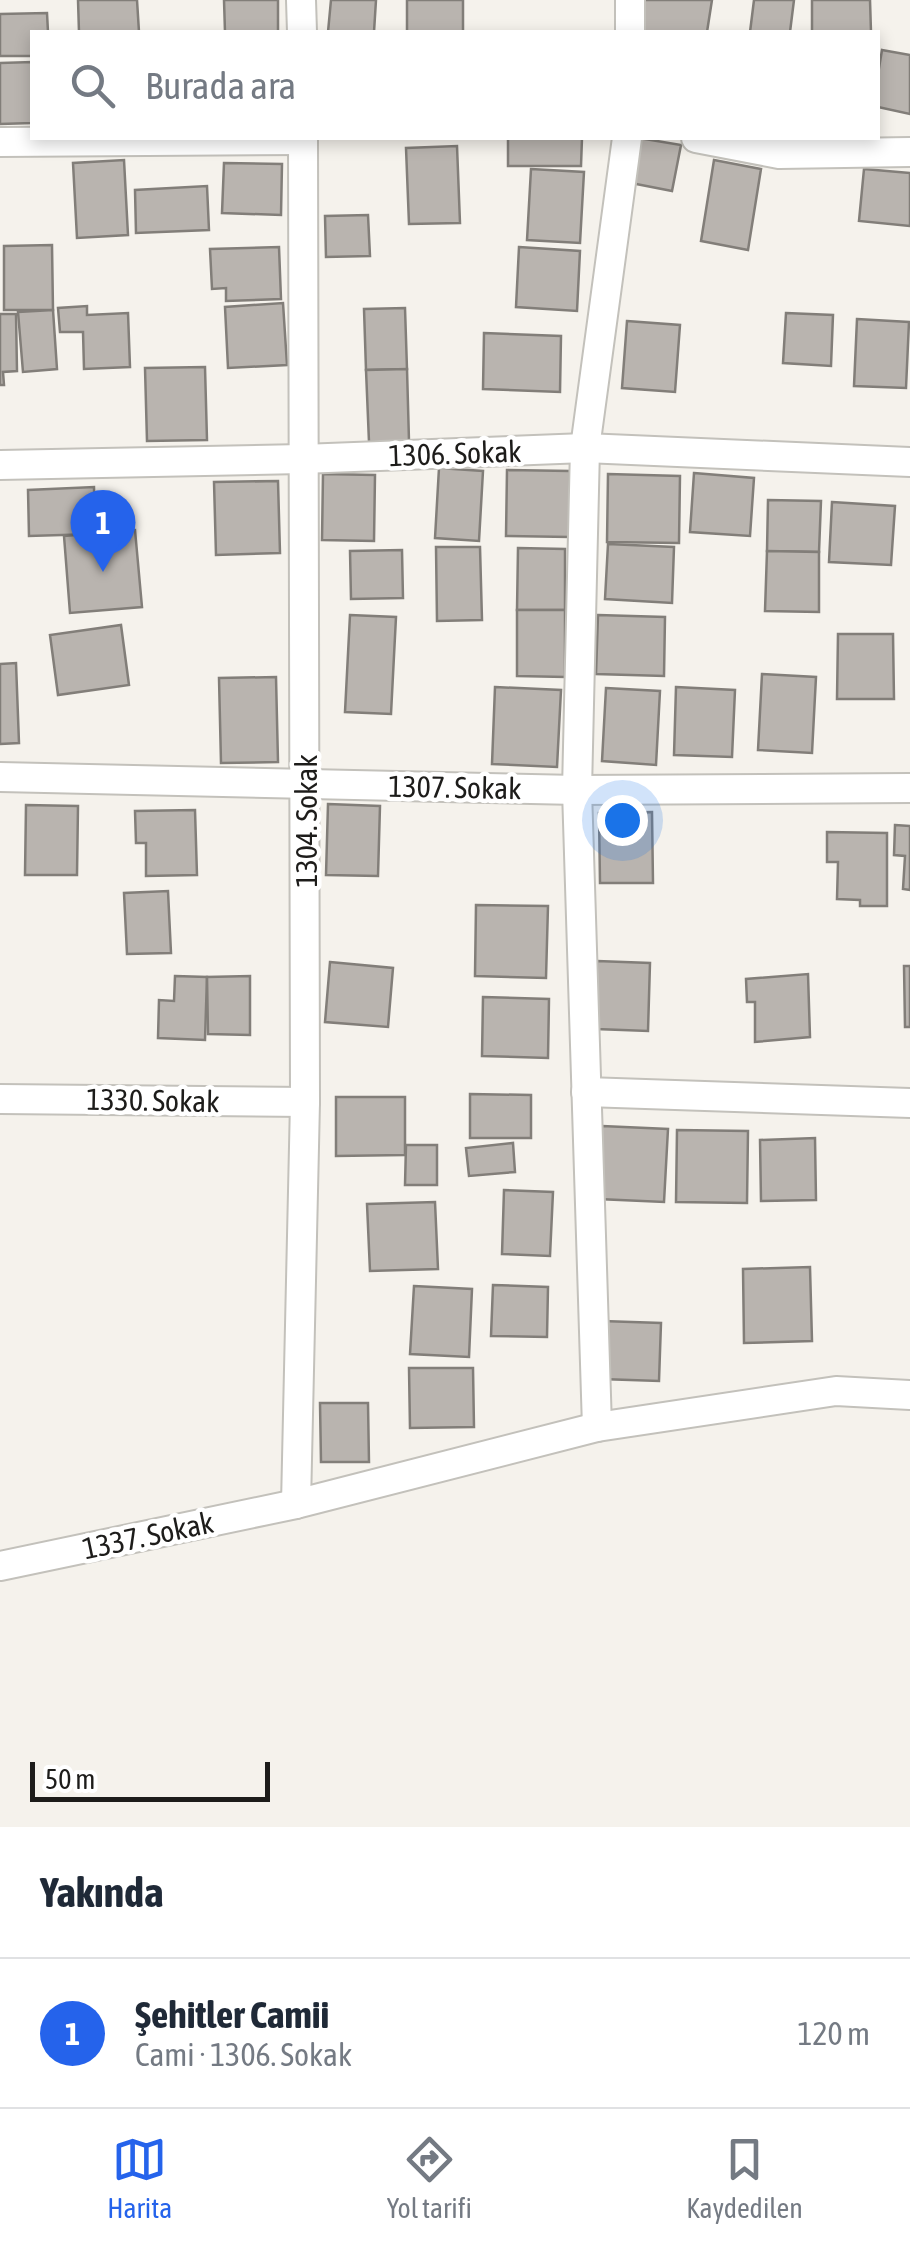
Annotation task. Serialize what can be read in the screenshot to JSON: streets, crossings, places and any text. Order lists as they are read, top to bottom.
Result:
{
  "streets": {
    "street": [
      "1306. Sokak",
      "1307. Sokak",
      "1304. Sokak",
      "1330. Sokak",
      "1337. Sokak"
    ]
  },
  "crossings": [
    ["1306. Sokak", "1304. Sokak"],
    ["1307. Sokak", "1304. Sokak"],
    ["1304. Sokak", "1330. Sokak"],
    ["1304. Sokak", "1337. Sokak"]
  ],
  "scale_bar": "50 m",
  "page": {
    "search": "Burada ara",
    "pins": "1",
    "scale": "50 m",
    "heading": "Yakında",
    "list": [
      {
        "mark": "1",
        "name": "Şehitler Camii",
        "note": "Cami · 1306. Sokak",
        "value": "120 m"
      }
    ],
    "nav": ["Harita", "Yol tarifi", "Kaydedilen"]
  }
}
